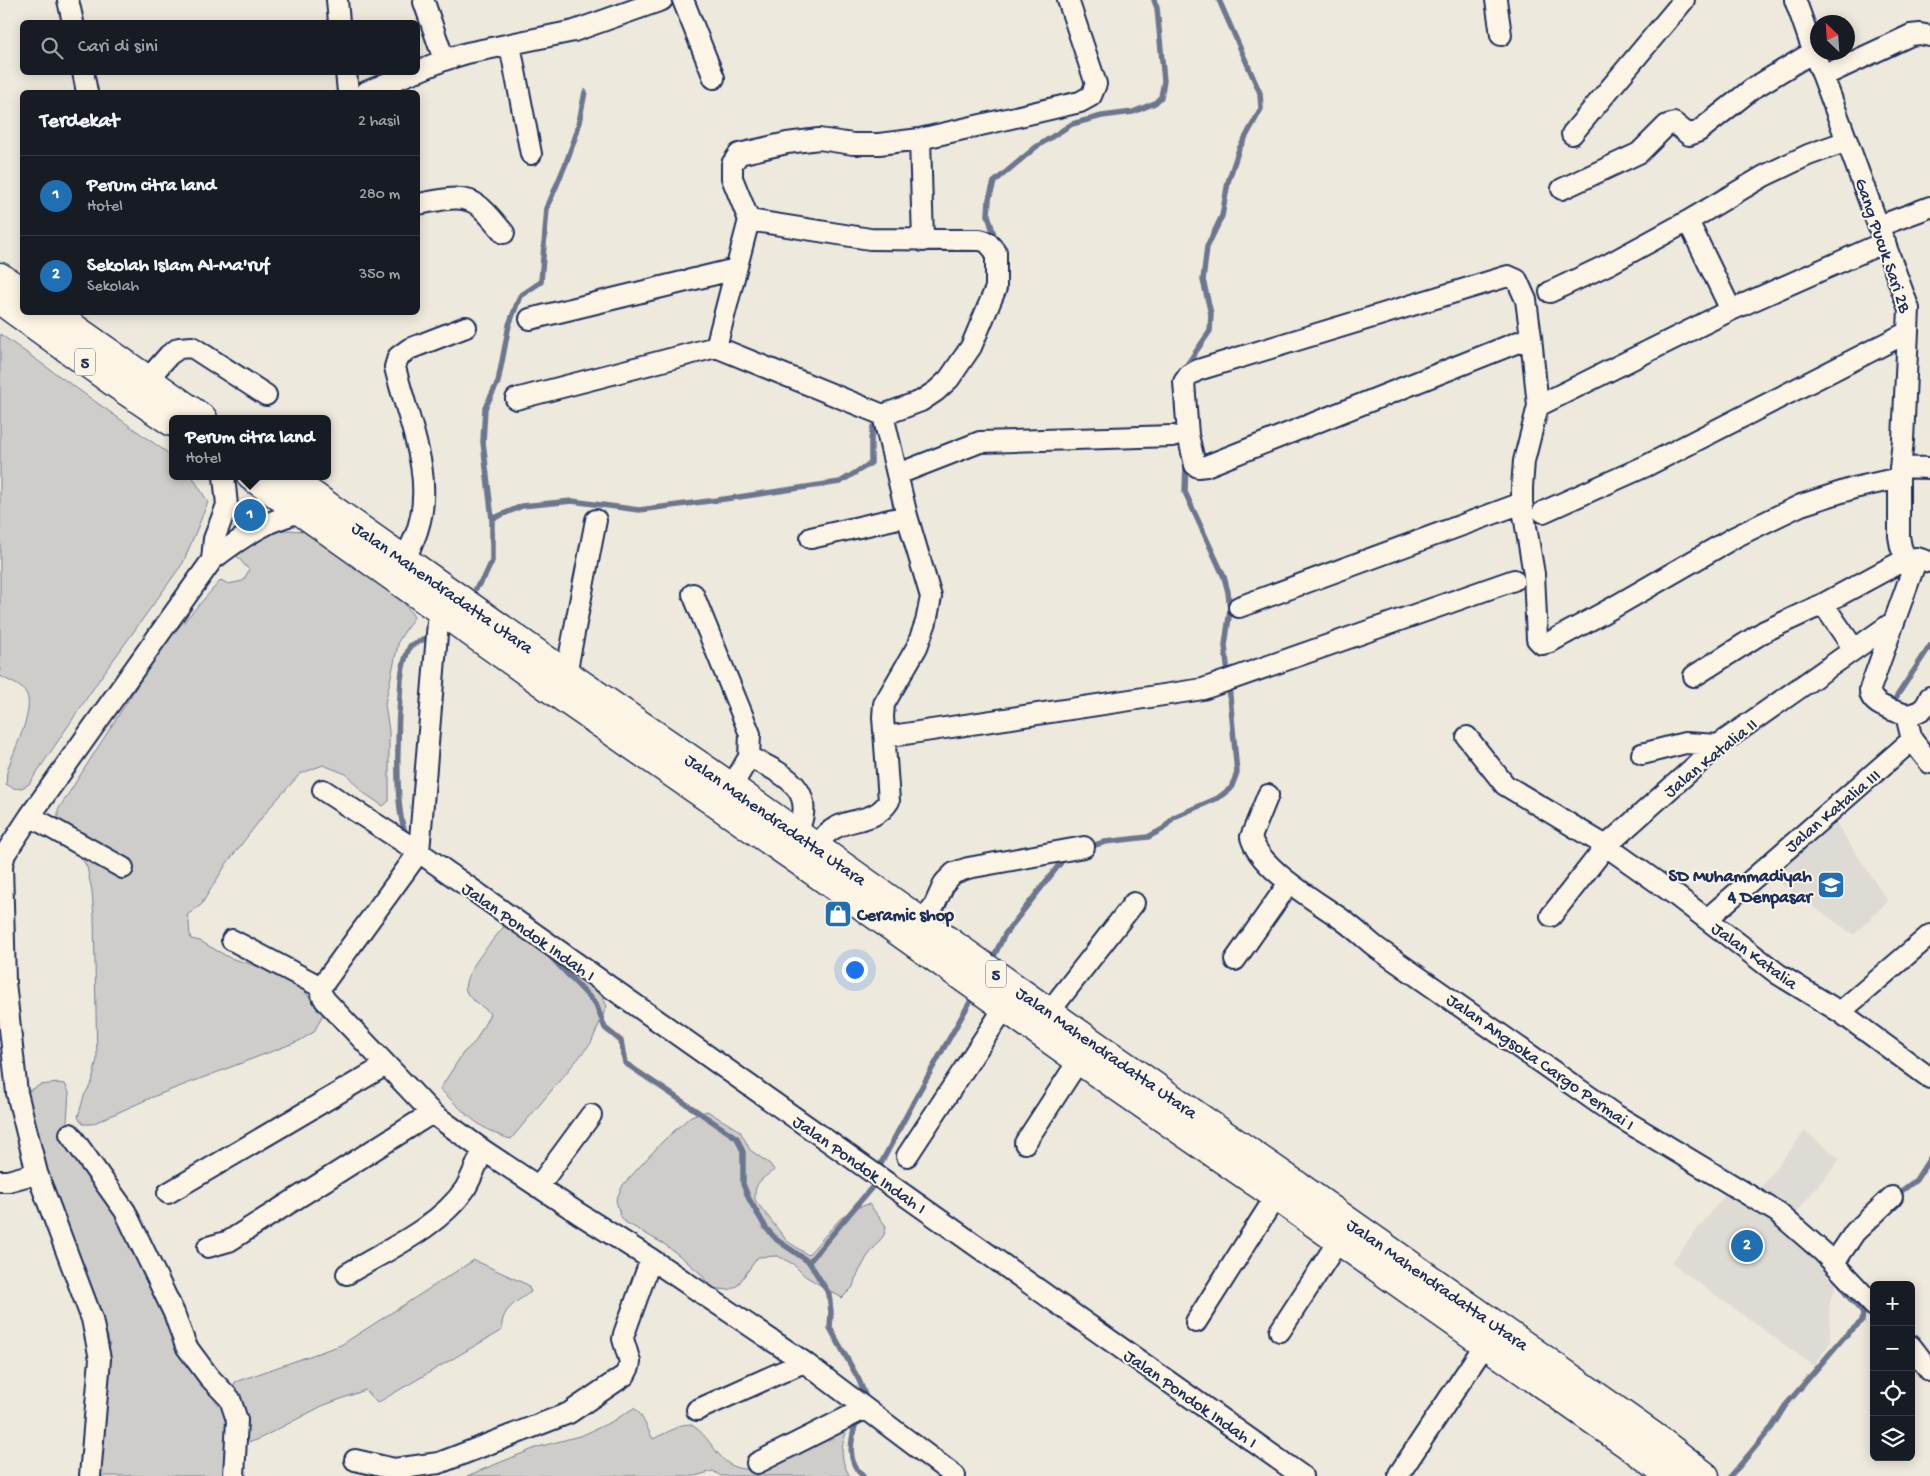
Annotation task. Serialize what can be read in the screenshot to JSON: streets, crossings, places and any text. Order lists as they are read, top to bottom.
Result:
{
  "streets": {
    "highway": ["5", "Jalan Mahendradatta Utara"],
    "street": [
      "Gang Pucuk Sari 2B",
      "Jalan Katalia II",
      "Jalan Katalia III",
      "Jalan Pondok Indah I",
      "Jalan Katalia",
      "Jalan Angsoka Cargo Permai I"
    ]
  },
  "crossings": [
    ["Jalan Katalia II", "Jalan Katalia"],
    ["Jalan Katalia III", "Jalan Katalia"]
  ],
  "places": {
    "school or university": ["SD Muhammadiyah 4 Denpasar"],
    "shop": ["Ceramic shop"]
  },
  "north": "top left",
  "page": {
    "search": "Cari di sini",
    "heading": ["Terdekat", "2 hasil"],
    "list": [
      {
        "mark": "1",
        "name": "Perum citra land",
        "note": "Hotel",
        "value": "280 m"
      },
      {
        "mark": "2",
        "name": "Sekolah Islam Al-Ma'ruf",
        "note": "Sekolah",
        "value": "350 m"
      }
    ],
    "popup": ["Perum citra land", "Hotel"],
    "pins": ["1", "2"],
    "map_buttons": ["+", "−"]
  }
}
